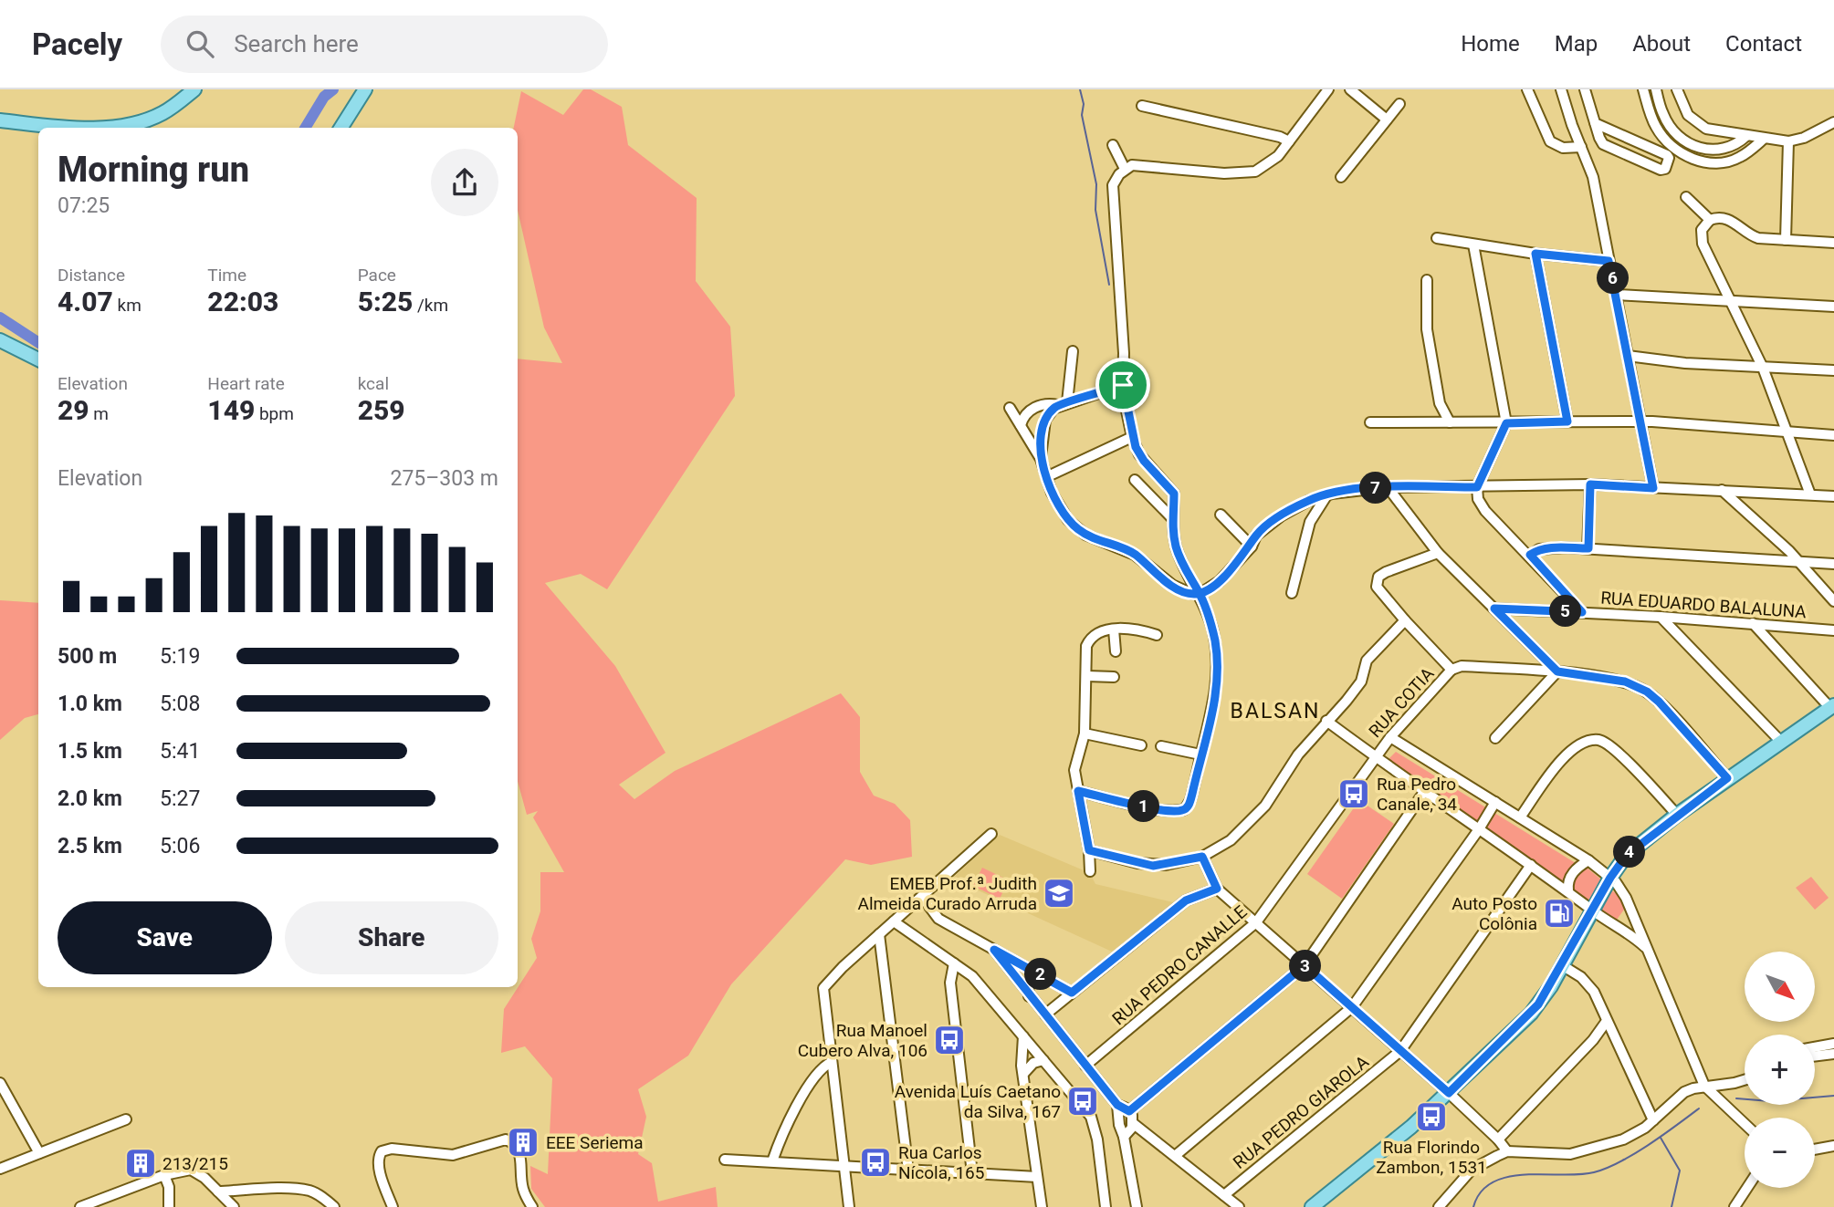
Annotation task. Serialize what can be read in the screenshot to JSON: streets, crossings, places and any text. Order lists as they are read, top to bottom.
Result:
{
  "streets": {
    "street": [
      "RUA EDUARDO BALALUNA",
      "RUA COTIA",
      "RUA PEDRO CANALLE",
      "RUA PEDRO GIAROLA"
    ]
  },
  "crossings": [
    ["RUA COTIA", "RUA PEDRO CANALLE"]
  ],
  "districts": ["BALSAN"],
  "places": {
    "bus stop": [
      "Rua Pedro Canale, 34",
      "Rua Manoel Cubero Alva, 106",
      "Avenida Luís Caetano da Silva, 167",
      "Rua Florindo Zambon, 1531",
      "Rua Carlos Nícola, 165"
    ],
    "school or university": ["EMEB Prof.ª Judith Almeida Curado Arruda"],
    "fuel station": ["Auto Posto Colônia"],
    "building": ["EEE Seriema", "213/215"]
  },
  "north": "bottom right",
  "page": {
    "header": "Pacely",
    "search": "Search here",
    "nav": [
      "Home",
      "Map",
      "About",
      "Contact"
    ],
    "heading": ["Morning run", "07:25"],
    "stats": [
      ["Distance", "4.07 km"],
      ["Time", "22:03"],
      ["Pace", "5:25 /km"],
      ["Elevation", "29 m"],
      ["Heart rate", "149 bpm"],
      ["kcal", "259"]
    ],
    "pins": [
      "6",
      "7",
      "5",
      "1",
      "4",
      "3",
      "2"
    ],
    "chart": ["Elevation", "275–303 m"],
    "list": [
      {
        "name": "500 m",
        "note": "5:19"
      },
      {
        "name": "1.0 km",
        "note": "5:08"
      },
      {
        "name": "1.5 km",
        "note": "5:41"
      },
      {
        "name": "2.0 km",
        "note": "5:27"
      },
      {
        "name": "2.5 km",
        "note": "5:06"
      }
    ],
    "buttons": ["Save", "Share"],
    "map_buttons": ["+", "−"]
  }
}
